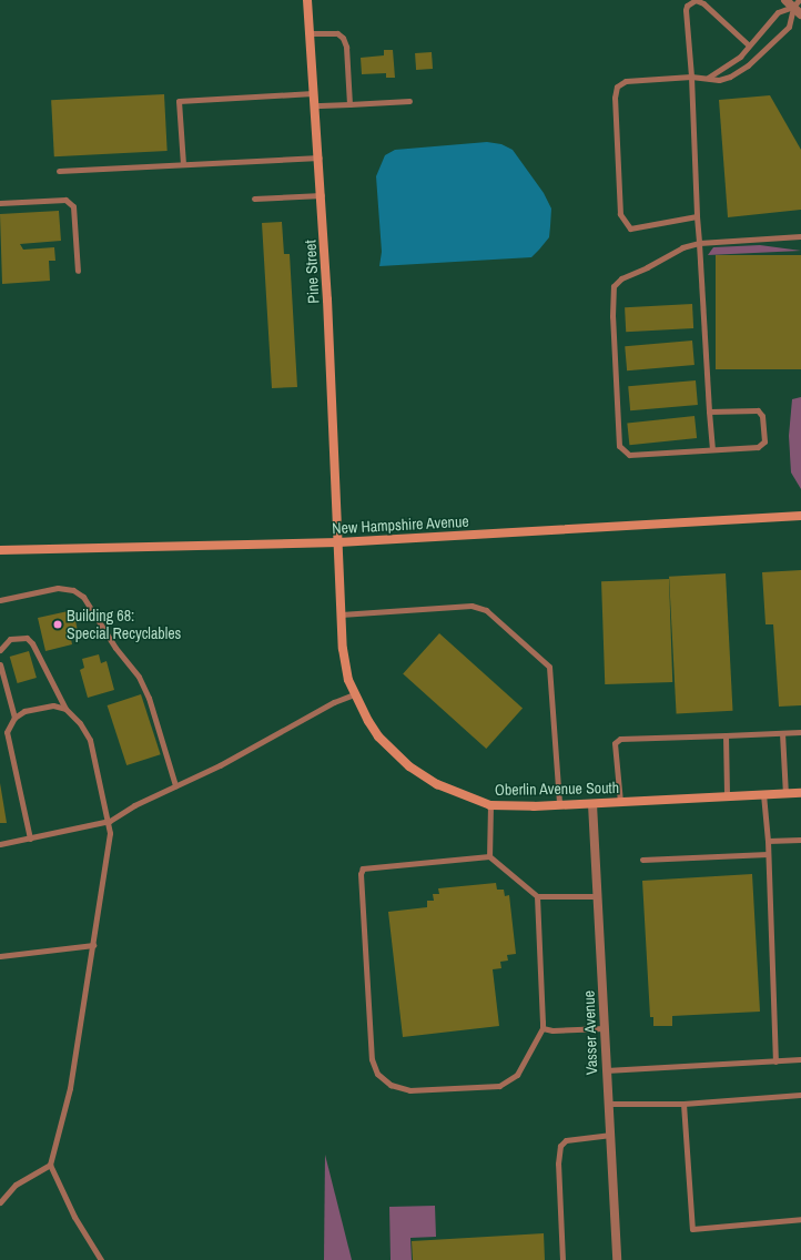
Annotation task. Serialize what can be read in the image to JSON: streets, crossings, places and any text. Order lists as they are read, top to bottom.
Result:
{
  "streets": {
    "street": [
      "Pine Street",
      "New Hampshire Avenue",
      "Oberlin Avenue South",
      "Vasser Avenue"
    ]
  },
  "crossings": [
    ["Pine Street", "New Hampshire Avenue"],
    ["Pine Street", "Oberlin Avenue South"],
    ["New Hampshire Avenue", "Oberlin Avenue South"],
    ["Oberlin Avenue South", "Vasser Avenue"]
  ],
  "places": ["Building 68: Special Recyclables"]
}
